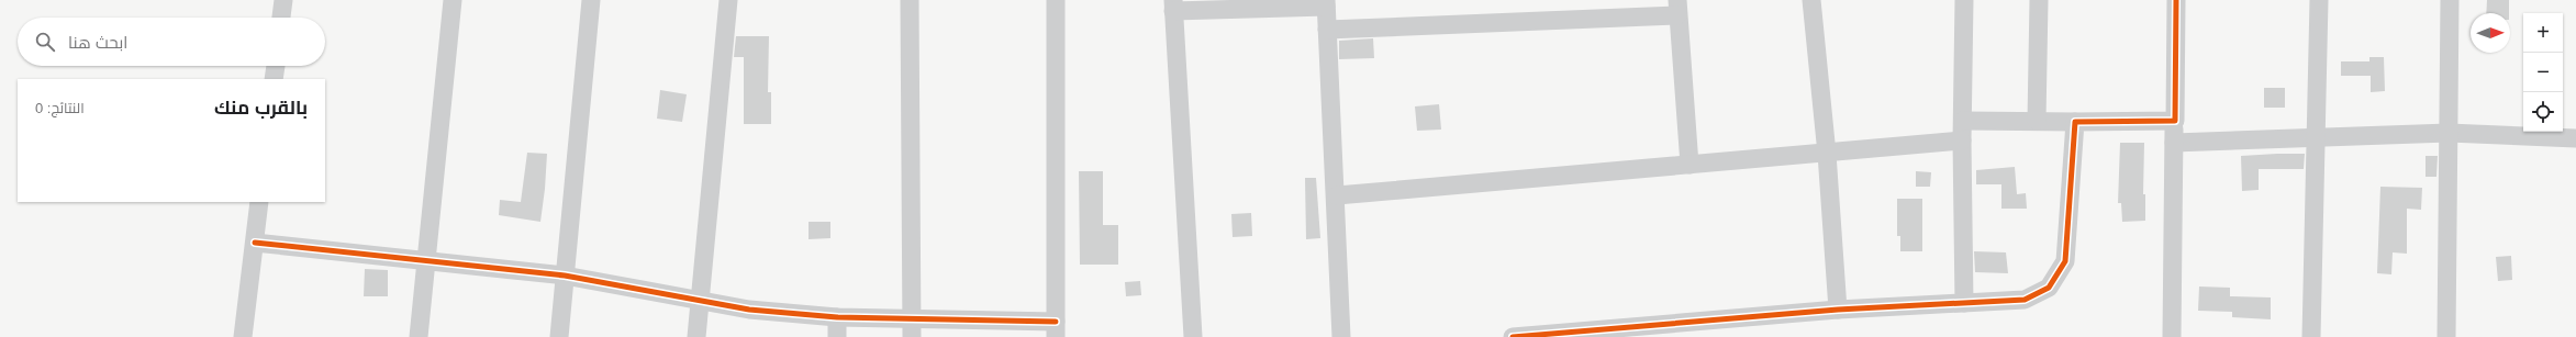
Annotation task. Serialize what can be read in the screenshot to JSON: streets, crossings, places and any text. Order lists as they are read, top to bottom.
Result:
{
  "north": "right",
  "page": {
    "map_buttons": ["+", "−"],
    "search": "ابحث هنا",
    "heading": ["بالقرب منك", "النتائج: 0"]
  }
}
